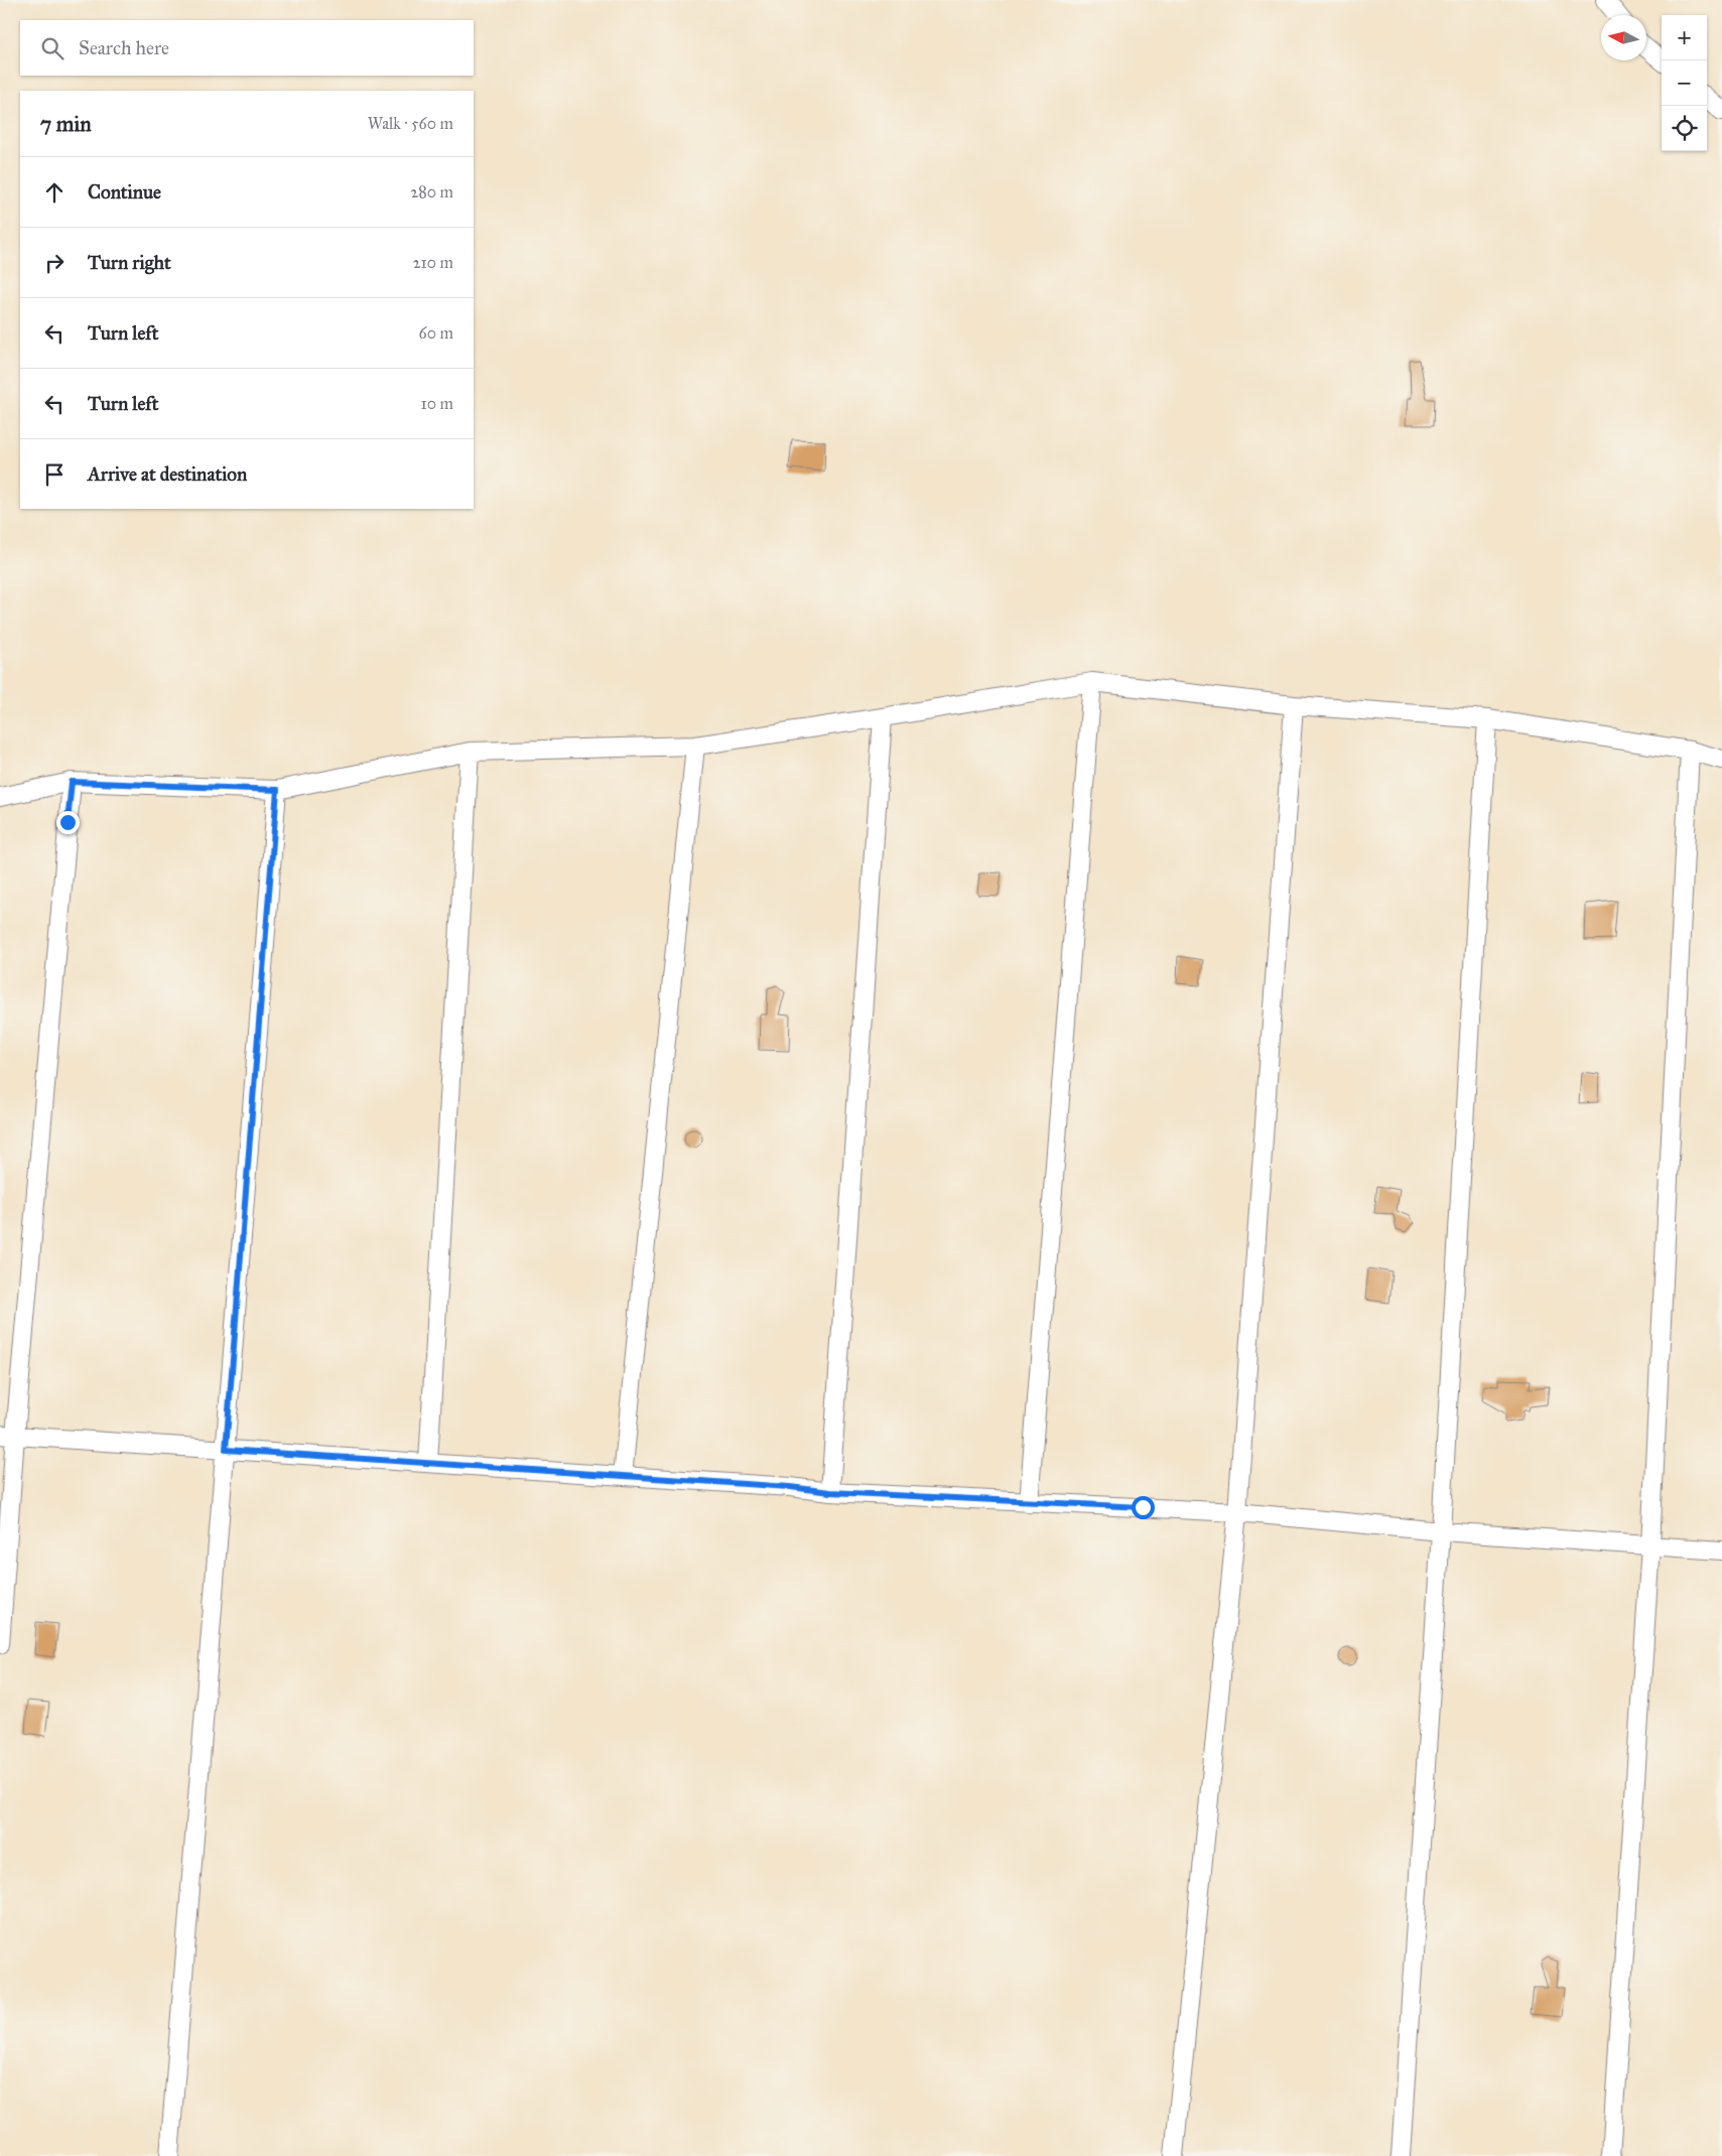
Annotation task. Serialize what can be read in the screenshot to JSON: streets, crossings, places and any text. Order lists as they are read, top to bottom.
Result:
{
  "north": "left",
  "page": {
    "map_buttons": ["+", "−"],
    "search": "Search here",
    "heading": ["7 min", "Walk · 560 m"],
    "list": [
      ["Continue", "280 m"],
      ["Turn right", "210 m"],
      ["Turn left", "60 m"],
      ["Turn left", "10 m"],
      "Arrive at destination"
    ]
  }
}
